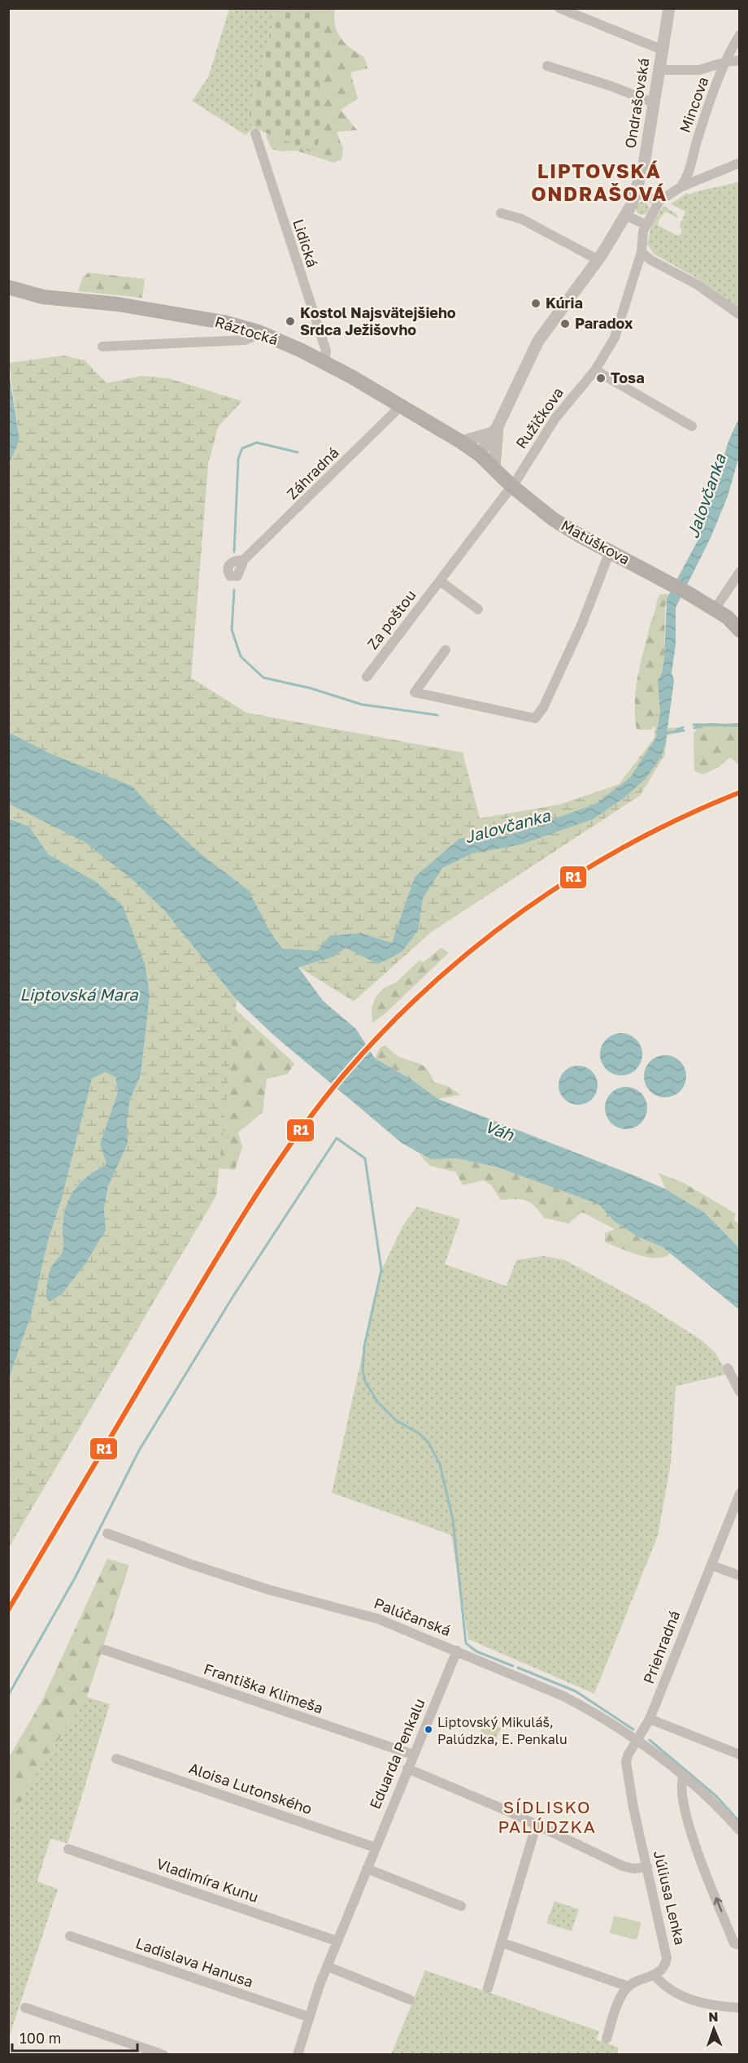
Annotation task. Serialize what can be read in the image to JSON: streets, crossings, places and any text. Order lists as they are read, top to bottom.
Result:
{
  "streets": {
    "main road": ["Ráztocká", "Matúškova"],
    "street": [
      "Ondrašovská",
      "Mincova",
      "Lidická",
      "Ružičkova",
      "Záhradná",
      "Za poštou",
      "Palúčanská",
      "Priehradná",
      "Františka Klimeša",
      "Eduarda Penkalu",
      "Aloisa Lutonského",
      "Vladimíra Kunu",
      "Júliusa Lenka",
      "Ladislava Hanusa"
    ]
  },
  "crossings": [
    ["Ondrašovská", "Matúškova"],
    ["Lidická", "Ráztocká"],
    ["Ráztocká", "Záhradná"],
    ["Ráztocká", "Matúškova"],
    ["Ružičkova", "Matúškova"],
    ["Ružičkova", "Za poštou"],
    ["Matúškova", "Za poštou"],
    ["Palúčanská", "Priehradná"],
    ["Palúčanská", "Eduarda Penkalu"],
    ["Palúčanská", "Júliusa Lenka"],
    ["Priehradná", "Júliusa Lenka"],
    ["Františka Klimeša", "Eduarda Penkalu"],
    ["Eduarda Penkalu", "Aloisa Lutonského"],
    ["Eduarda Penkalu", "Vladimíra Kunu"],
    ["Eduarda Penkalu", "Ladislava Hanusa"]
  ],
  "districts": ["LIPTOVSKÁ ONDRAŠOVÁ", "SÍDLISKO PALÚDZKA"],
  "water": ["Jalovčanka", "Liptovská Mara", "Váh"],
  "places": [
    "Kúria",
    "Kostol Najsvätejšieho Srdca Ježišovho",
    "Paradox",
    "Tosa",
    "Liptovský Mikuláš, Palúdzka, E. Penkalu"
  ],
  "lines": ["transit line R1"],
  "scale_bar": "100 m",
  "north": "top"
}
